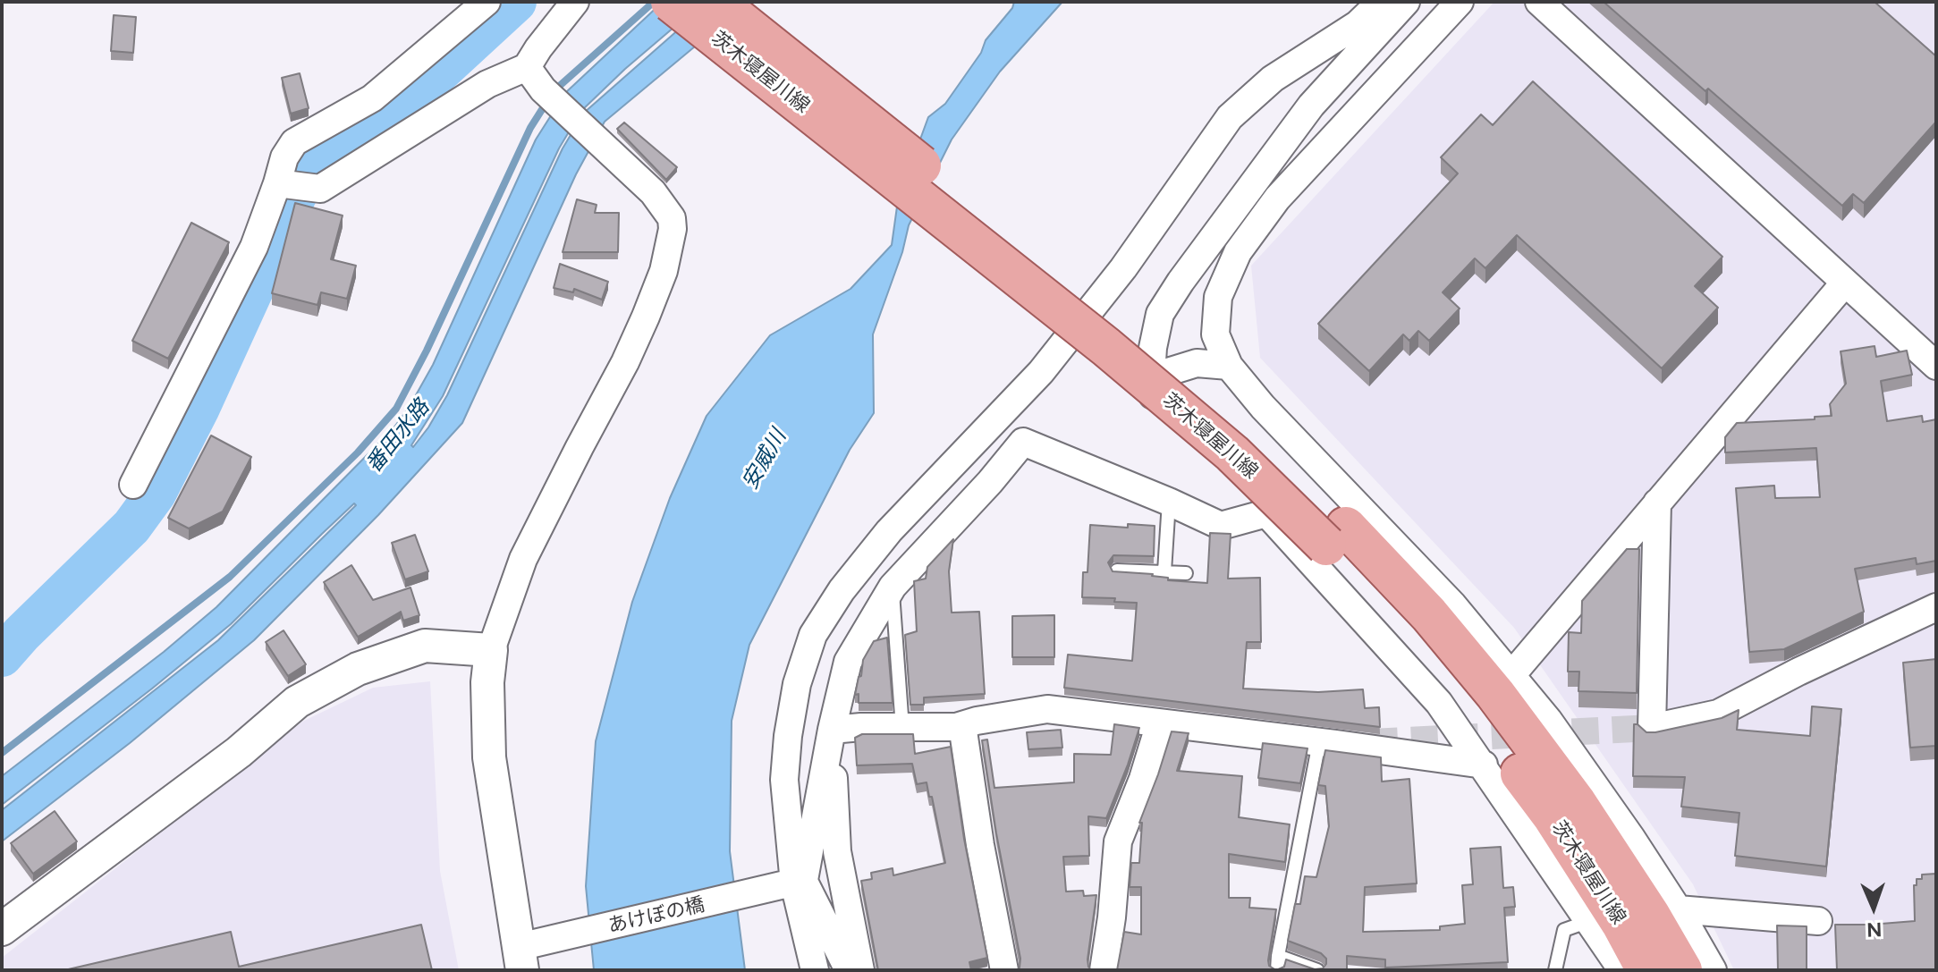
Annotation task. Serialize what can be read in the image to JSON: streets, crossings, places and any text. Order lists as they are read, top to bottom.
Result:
{
  "streets": {
    "main road": ["茨木寝屋川線"],
    "street": ["あけぼの橋"]
  },
  "water": ["番田水路", "安威川"],
  "north": "bottom"
}
